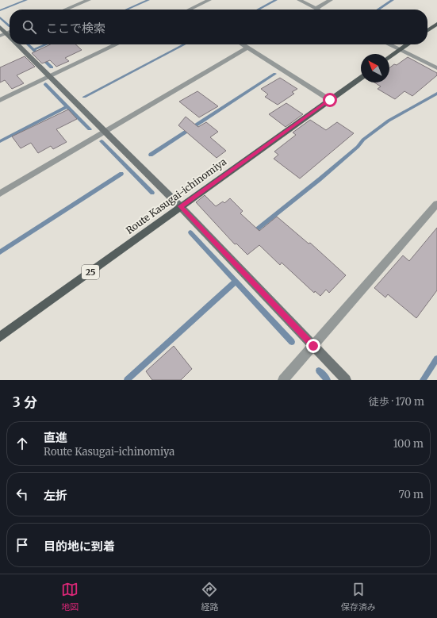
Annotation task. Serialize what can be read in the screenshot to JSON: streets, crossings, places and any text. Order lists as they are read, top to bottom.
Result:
{
  "streets": {
    "main road": ["Route Kasugai-ichinomiya", "25"]
  },
  "north": "top left",
  "page": {
    "search": "ここで検索",
    "heading": ["3 分", "徒歩 · 170 m"],
    "list": [
      ["直進", "Route Kasugai-ichinomiya", "100 m"],
      ["左折", "70 m"],
      "目的地に到着"
    ],
    "nav": ["地図", "経路", "保存済み"]
  }
}
